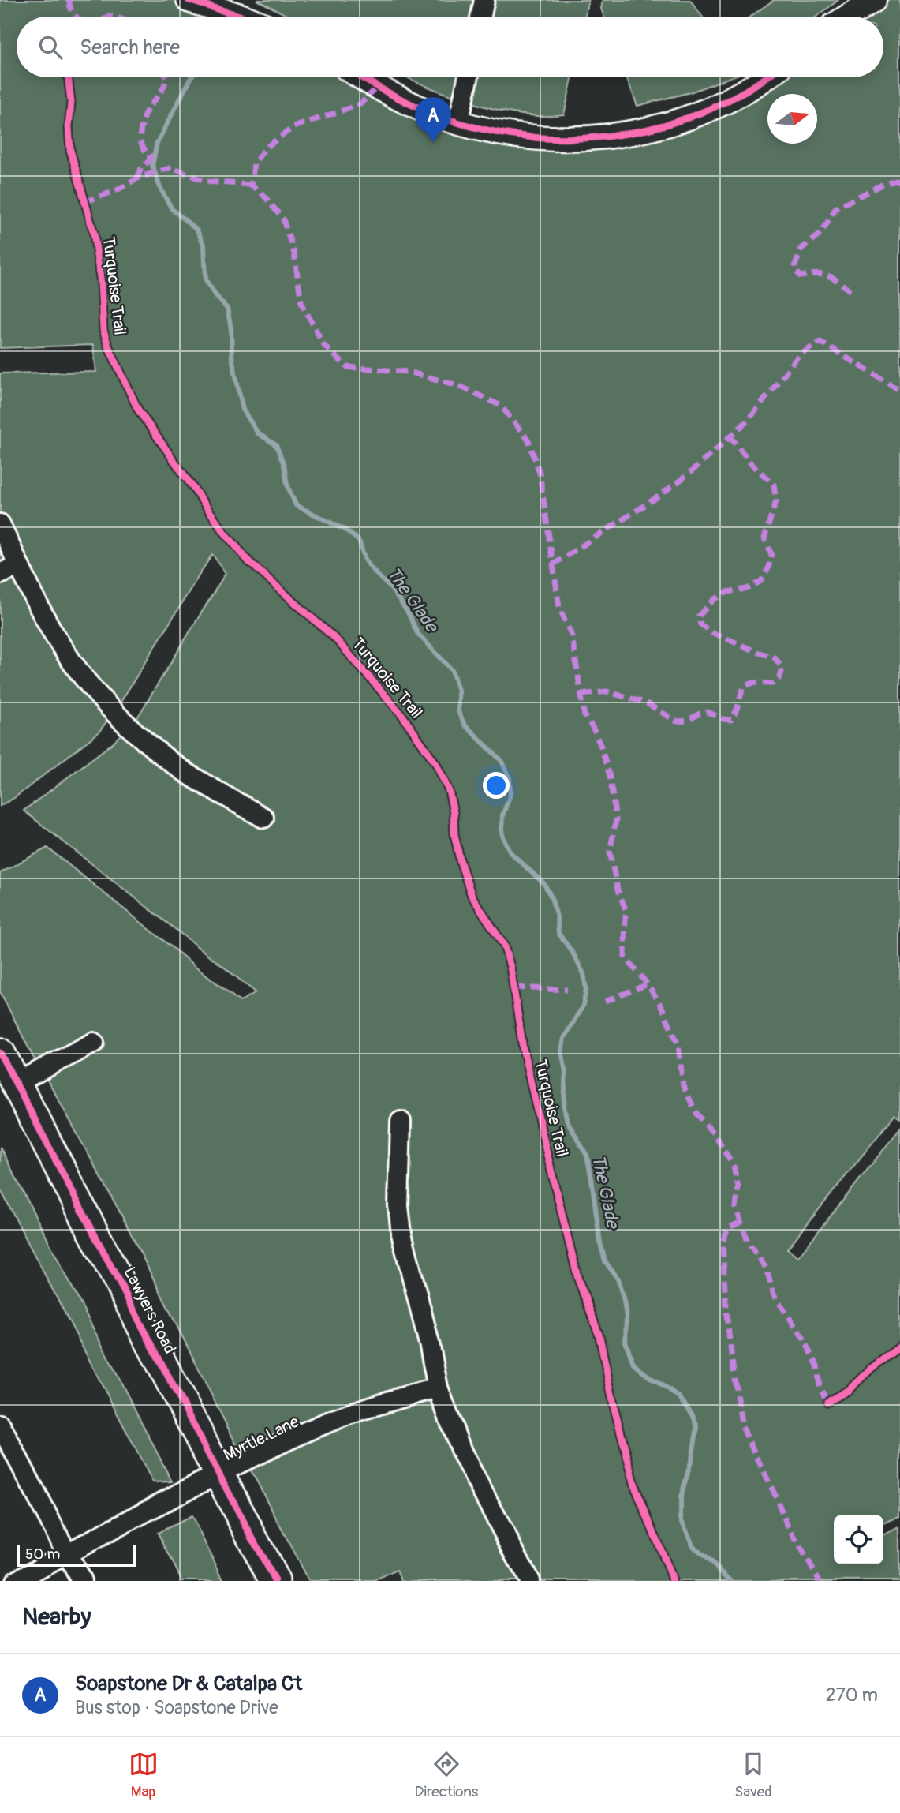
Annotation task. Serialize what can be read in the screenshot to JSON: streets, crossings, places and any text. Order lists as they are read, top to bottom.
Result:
{
  "streets": {
    "main road": ["Lawyers Road"],
    "street": ["Myrtle Lane"],
    "cycle path": ["Turquoise Trail"]
  },
  "crossings": [
    ["Lawyers Road", "Myrtle Lane"]
  ],
  "water": ["The Glade"],
  "scale_bar": "50 m",
  "north": "right",
  "page": {
    "search": "Search here",
    "pins": "A",
    "scale": "50 m",
    "heading": "Nearby",
    "list": [
      {
        "mark": "A",
        "name": "Soapstone Dr & Catalpa Ct",
        "note": "Bus stop · Soapstone Drive",
        "value": "270 m"
      }
    ],
    "nav": ["Map", "Directions", "Saved"]
  }
}
